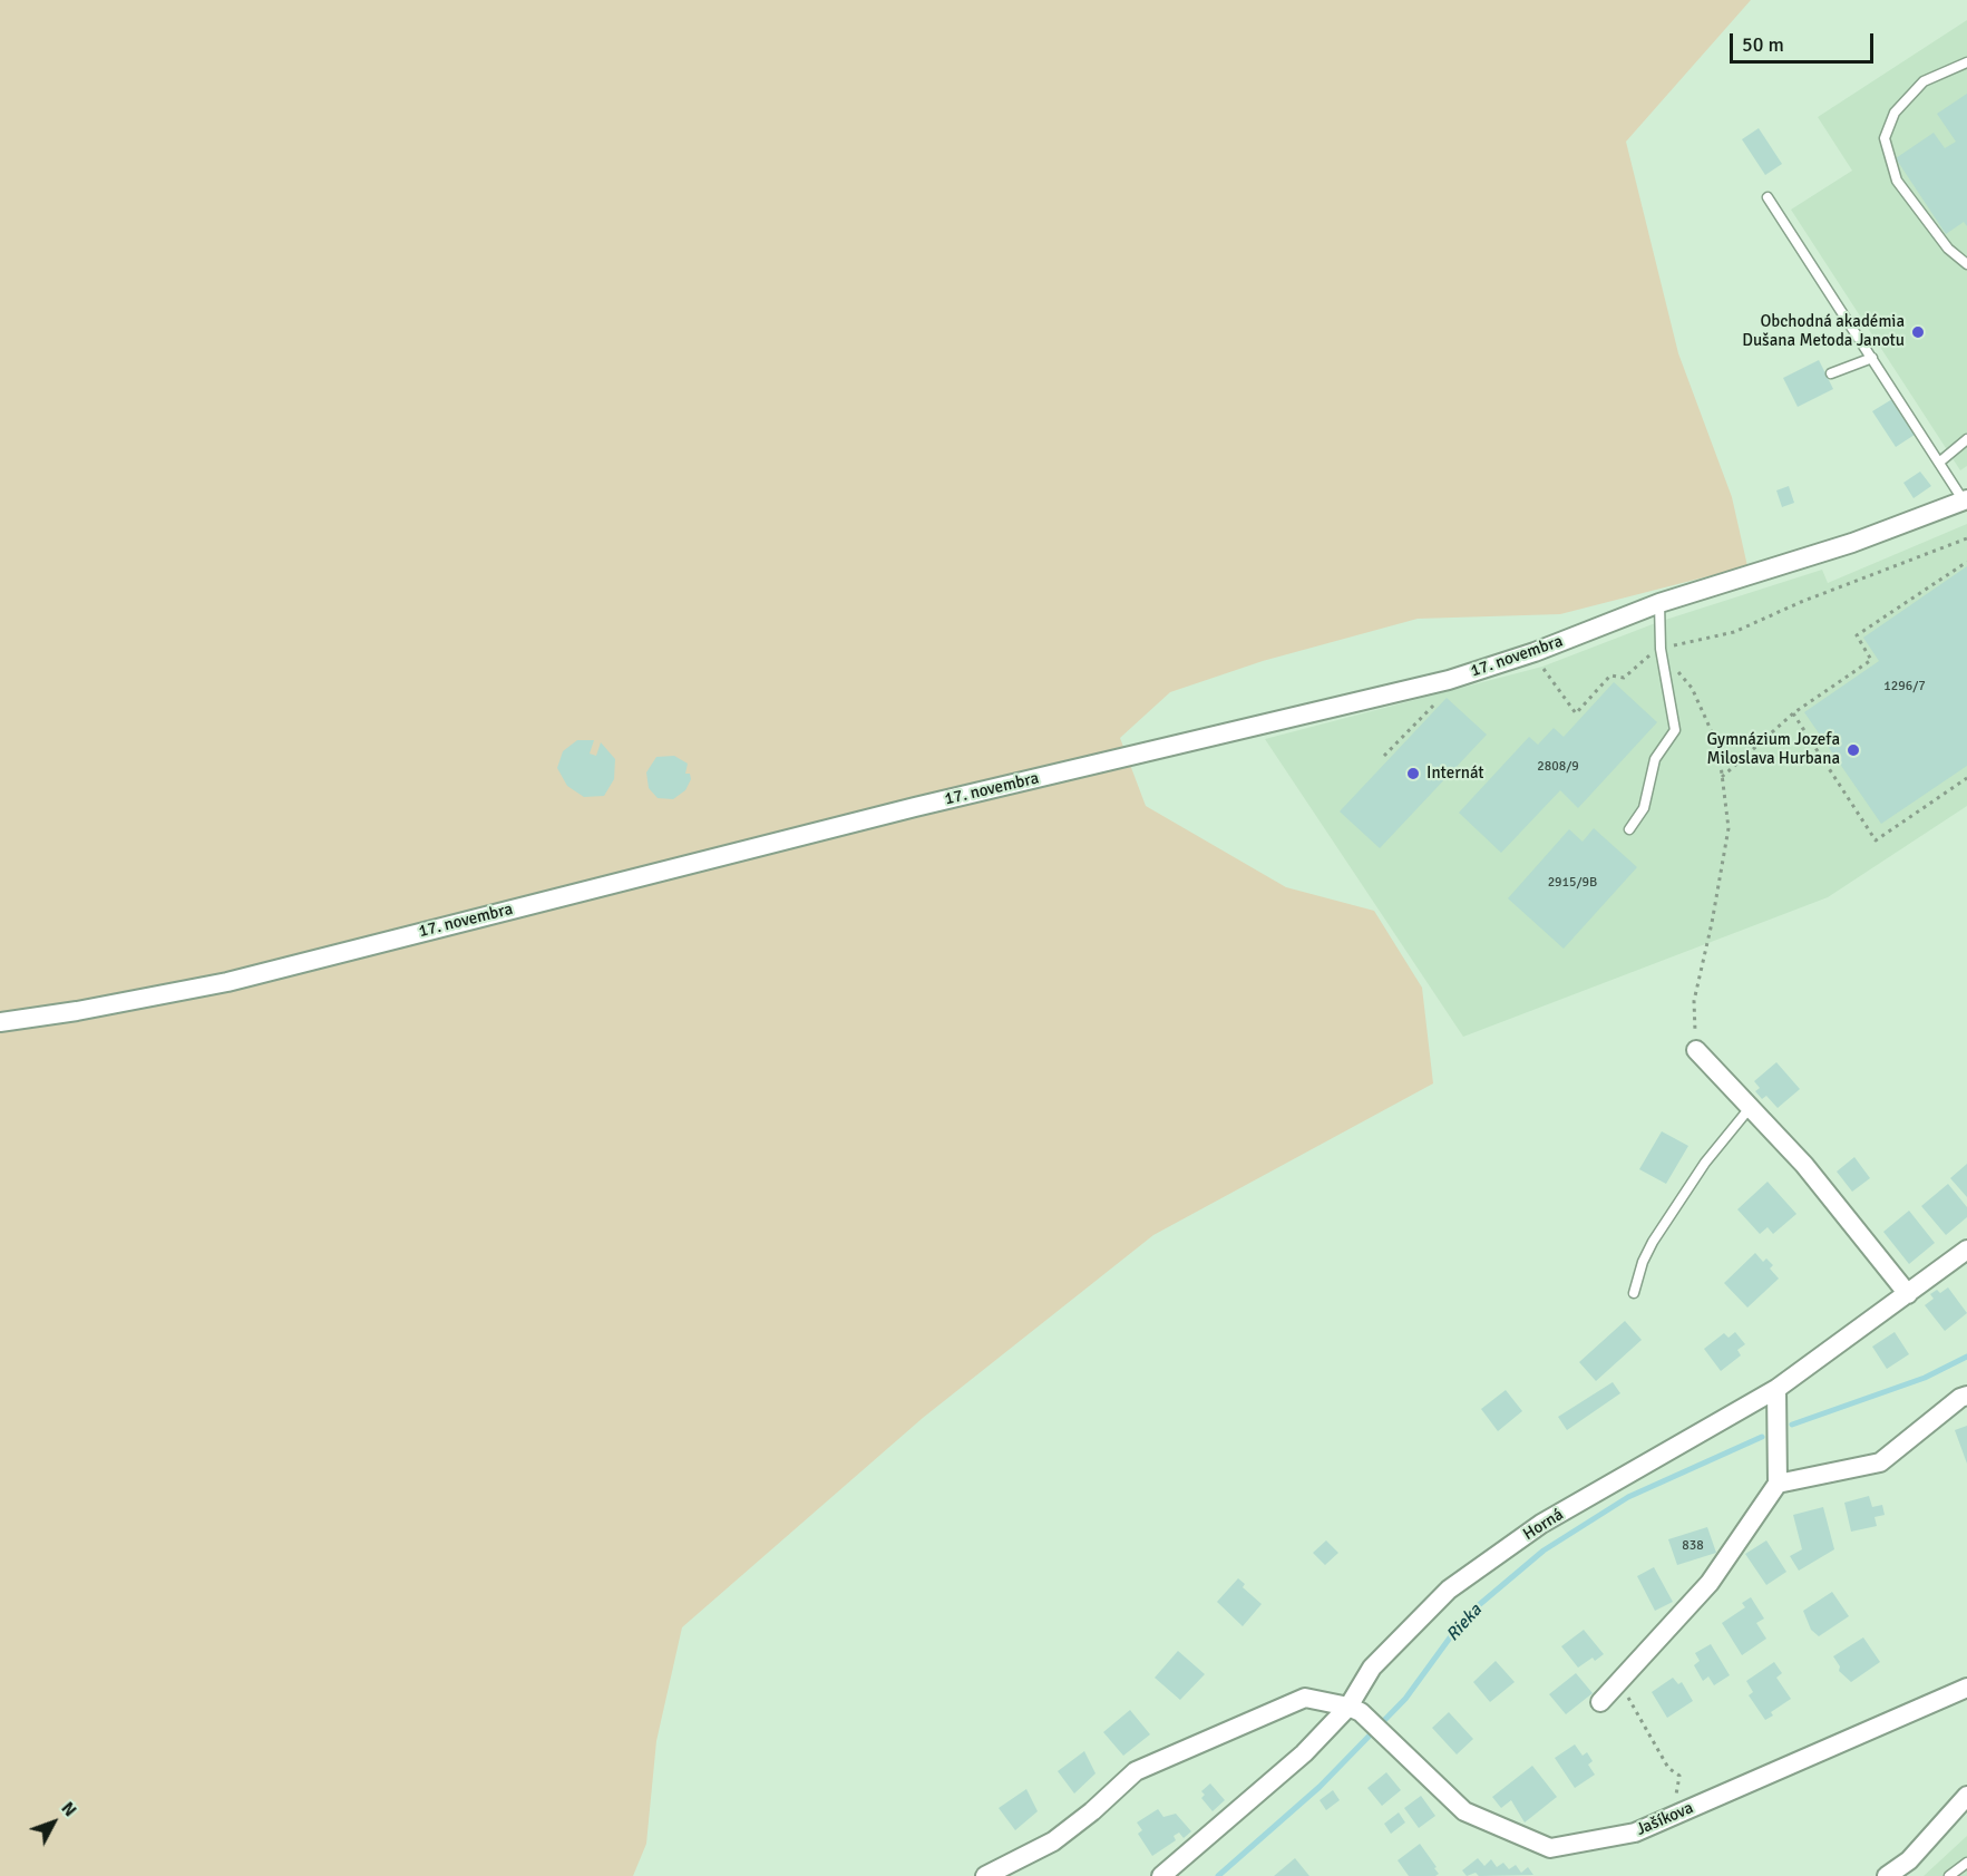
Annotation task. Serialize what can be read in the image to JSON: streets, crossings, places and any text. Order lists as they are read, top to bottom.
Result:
{
  "streets": {
    "street": ["17. novembra", "Horná", "Jašíkova"]
  },
  "crossings": [
    ["Horná", "Jašíkova"]
  ],
  "water": ["Rieka"],
  "places": ["Obchodná akadémia Dušana Metoda Janotu", "Gymnázium Jozefa Miloslava Hurbana", "Internát"],
  "house_numbers": [
    "1296/7",
    "2808/9",
    "2915/9B",
    "838"
  ],
  "scale_bar": "50 m",
  "north": "top right"
}
